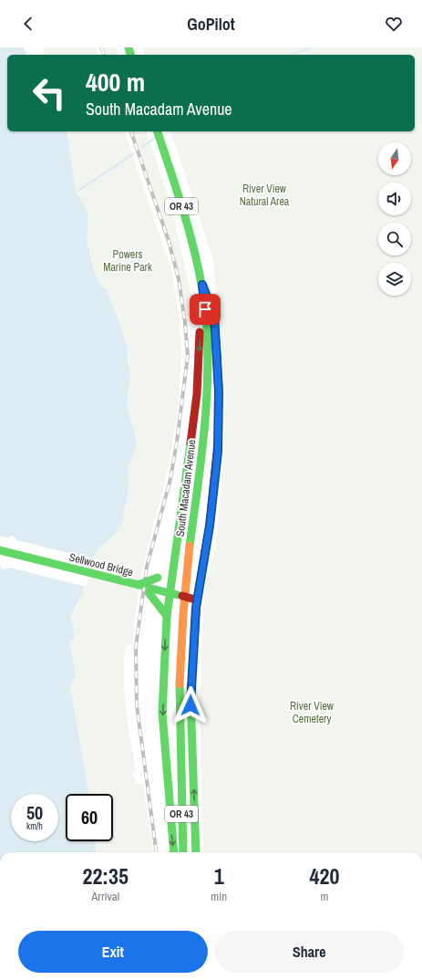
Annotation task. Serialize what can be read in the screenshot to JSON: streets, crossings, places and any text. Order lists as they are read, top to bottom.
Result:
{
  "streets": {
    "main road": ["OR 43", "South Macadam Avenue", "Sellwood Bridge"]
  },
  "parks": ["River View Natural Area", "Powers Marine Park", "River View Cemetery"],
  "north": "bottom",
  "page": {
    "header": "GoPilot",
    "turn": ["400 m", "South Macadam Avenue"],
    "speed": "50 km/h",
    "limit": "60",
    "eta": [
      "22:35",
      "Arrival",
      "1",
      "min",
      "420",
      "m"
    ],
    "buttons": ["Exit", "Share"]
  }
}
